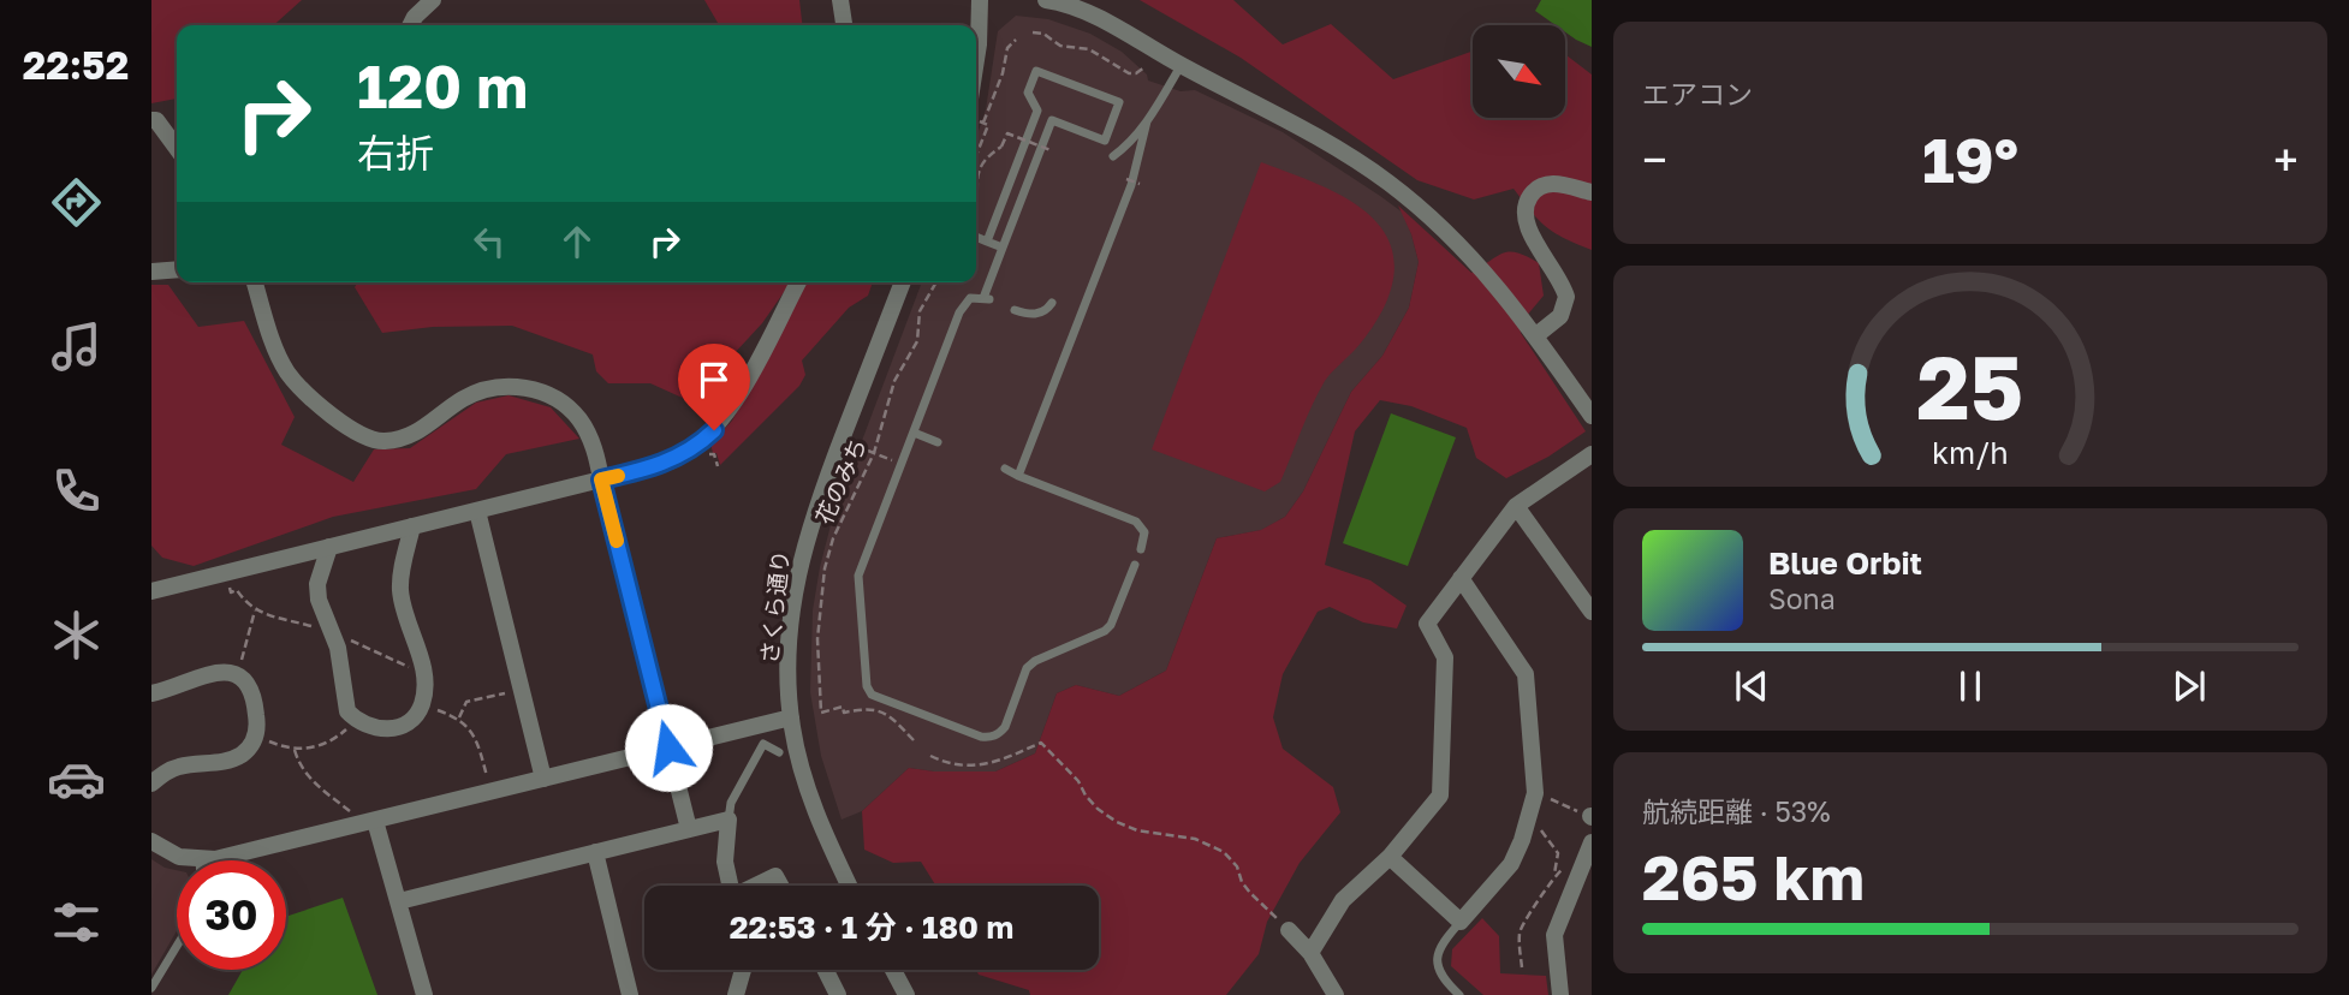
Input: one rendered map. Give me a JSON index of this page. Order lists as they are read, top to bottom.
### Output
{
  "streets": {
    "street": ["さくら通り"],
    "path": ["花のみち"]
  },
  "north": "bottom right",
  "page": {
    "tabs": "22:52",
    "tile": [
      "エアコン",
      ["航続距離 · 53%", "265 km"]
    ],
    "turn": ["120 m", "右折"],
    "heat": ["−", "19°", "+"],
    "song": ["Blue Orbit", "Sona"],
    "limit": "30",
    "trip": "22:53 · 1 分 · 180 m",
    "gauge": ["25", "km/h"]
  }
}
